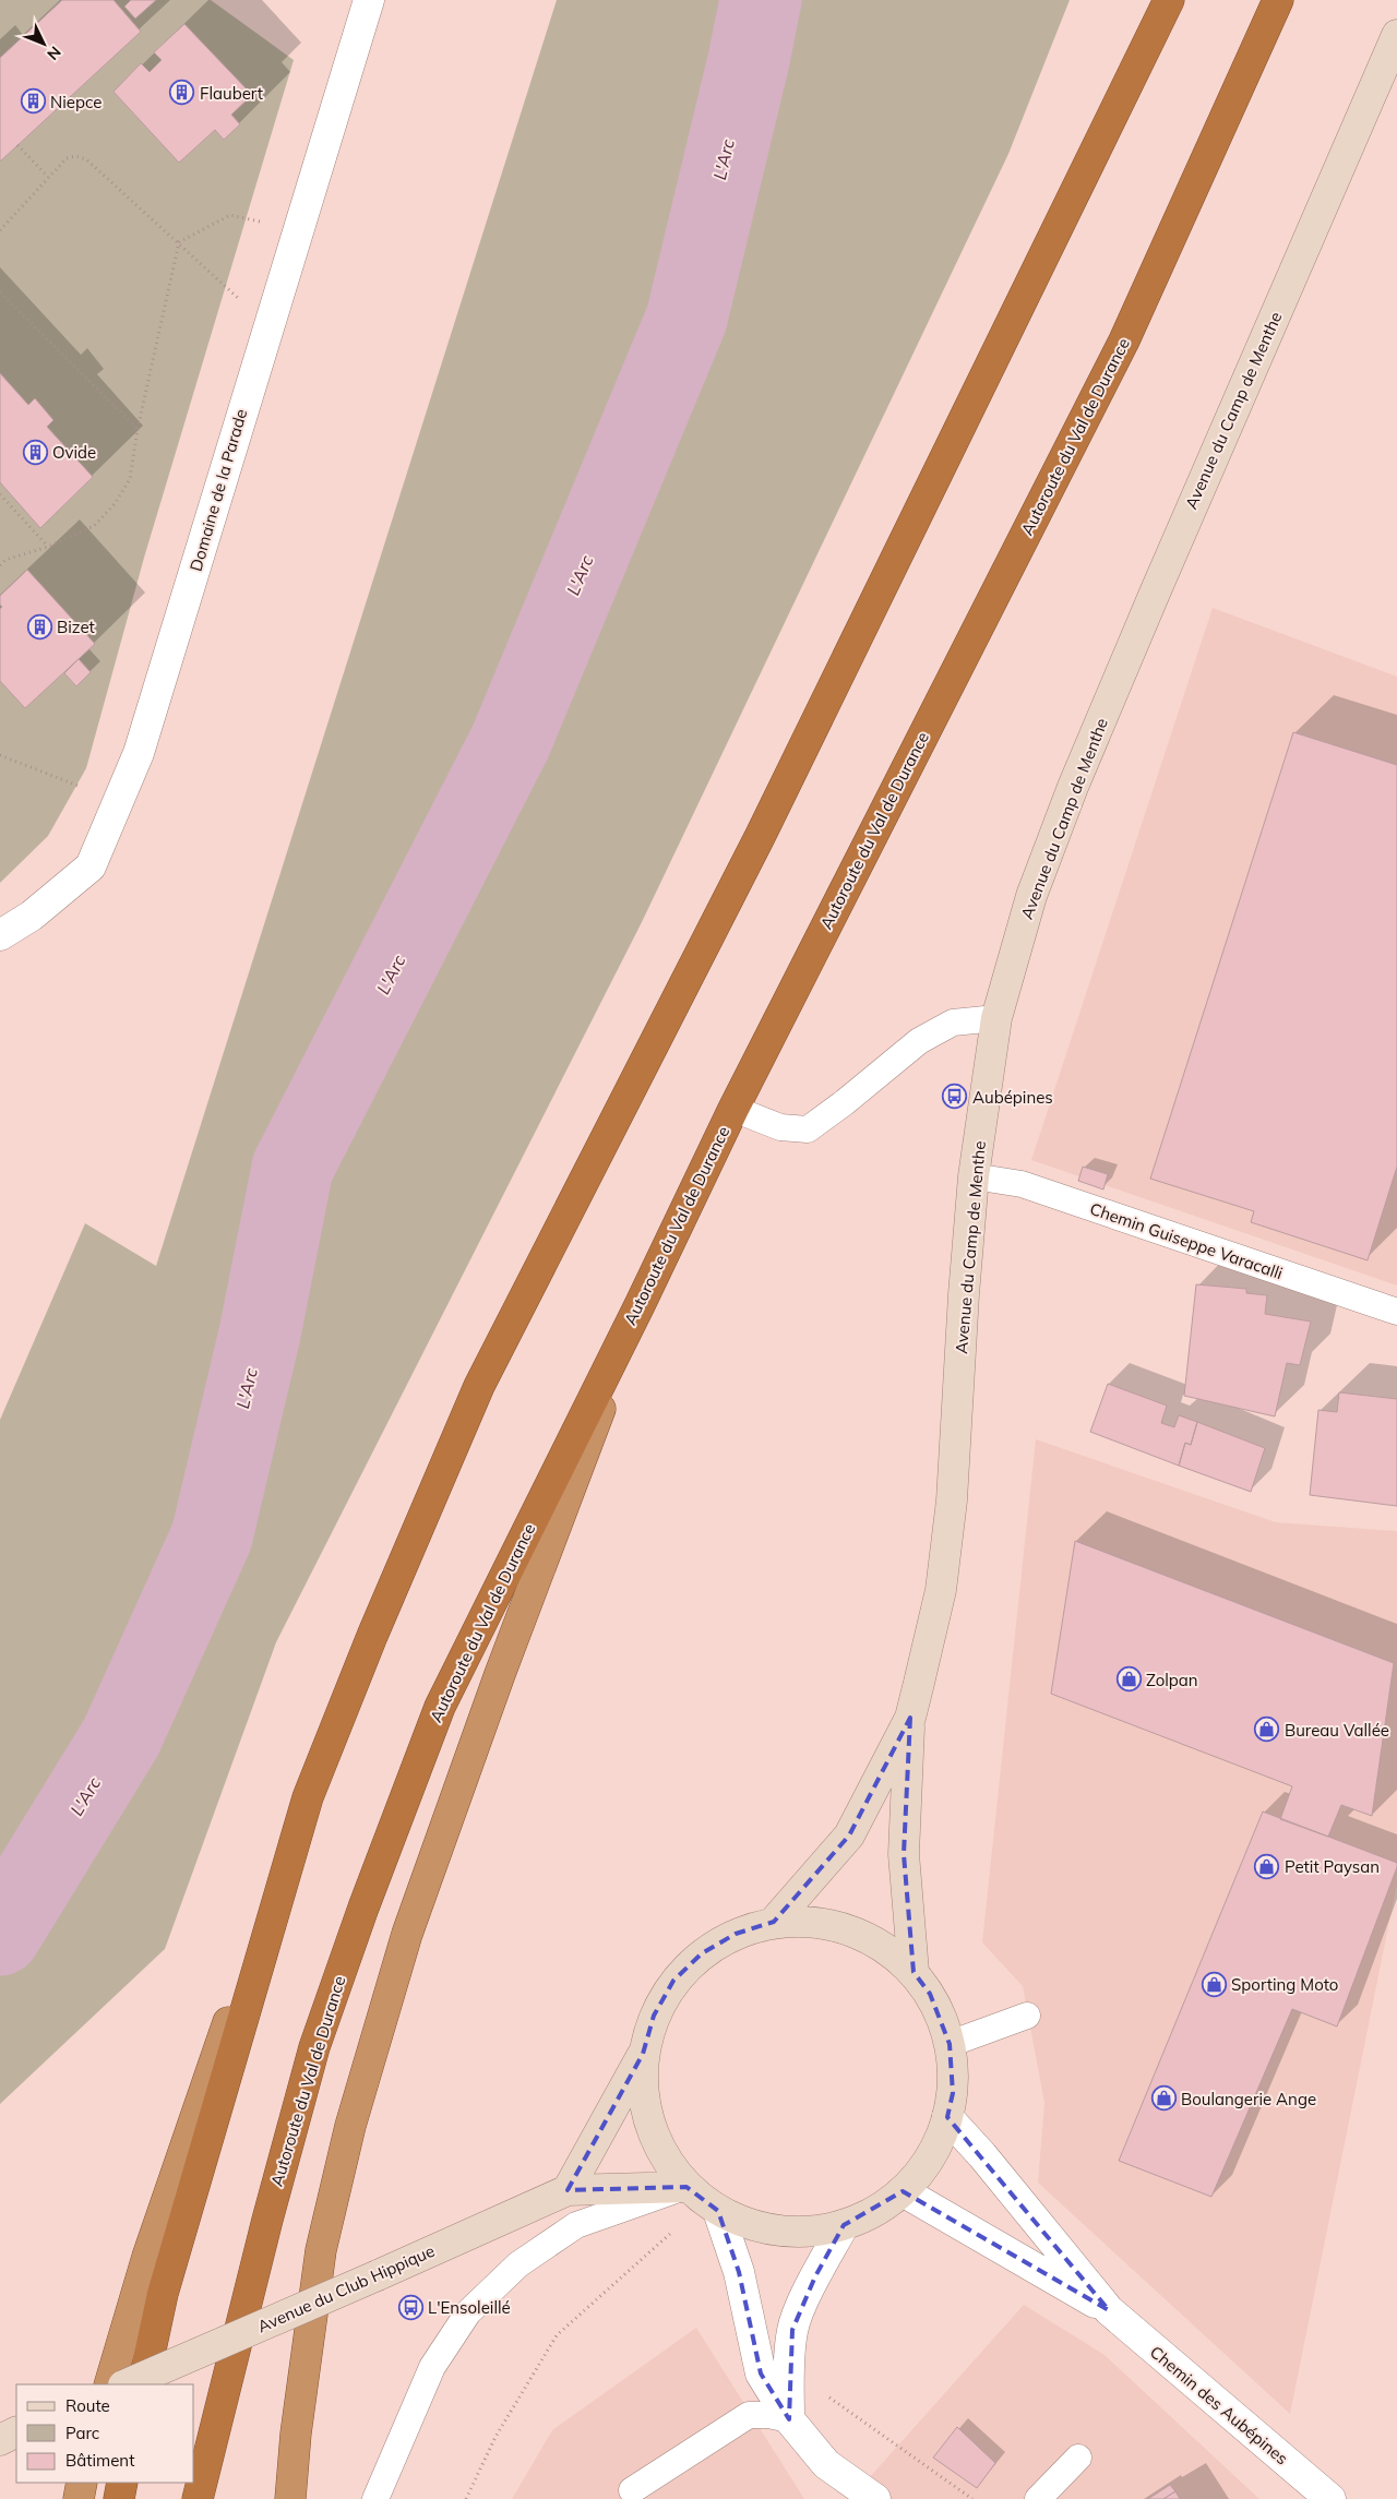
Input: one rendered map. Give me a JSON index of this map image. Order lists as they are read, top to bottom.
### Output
{
  "streets": {
    "highway": ["Autoroute du Val de Durance"],
    "main road": ["Avenue du Camp de Menthe", "Avenue du Club Hippique"],
    "street": ["Domaine de la Parade", "Chemin des Aubépines"],
    "lane": ["Chemin Guiseppe Varacalli"]
  },
  "crossings": [
    ["Avenue du Camp de Menthe", "Chemin Guiseppe Varacalli"]
  ],
  "water": ["L'Arc"],
  "places": {
    "building": [
      "Flaubert",
      "Niepce",
      "Ovide",
      "Bizet"
    ],
    "bus stop": ["Aubépines", "L'Ensoleillé"],
    "shop": [
      "Zolpan",
      "Bureau Vallée",
      "Petit Paysan",
      "Sporting Moto",
      "Boulangerie Ange"
    ]
  },
  "legend": ["Route", "Parc", "Bâtiment"],
  "north": "bottom right"
}
